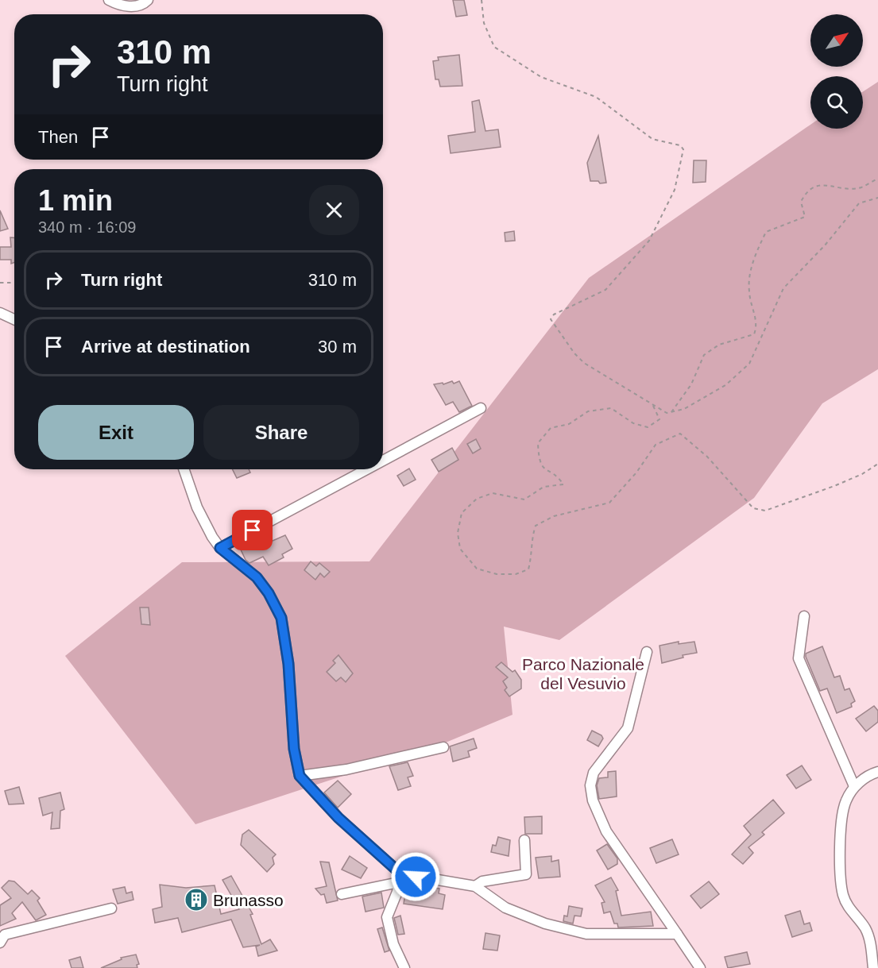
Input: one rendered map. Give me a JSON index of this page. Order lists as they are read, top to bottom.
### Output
{
  "parks": ["Parco Nazionale del Vesuvio"],
  "places": {
    "building": ["Brunasso"]
  },
  "north": "top right",
  "page": {
    "turn": ["310 m", "Turn right"],
    "then": "Then",
    "heading": ["1 min", "340 m · 16:09"],
    "list": [
      {
        "name": "Turn right",
        "value": "310 m"
      },
      {
        "name": "Arrive at destination",
        "value": "30 m"
      }
    ],
    "buttons": ["Exit", "Share"]
  }
}
